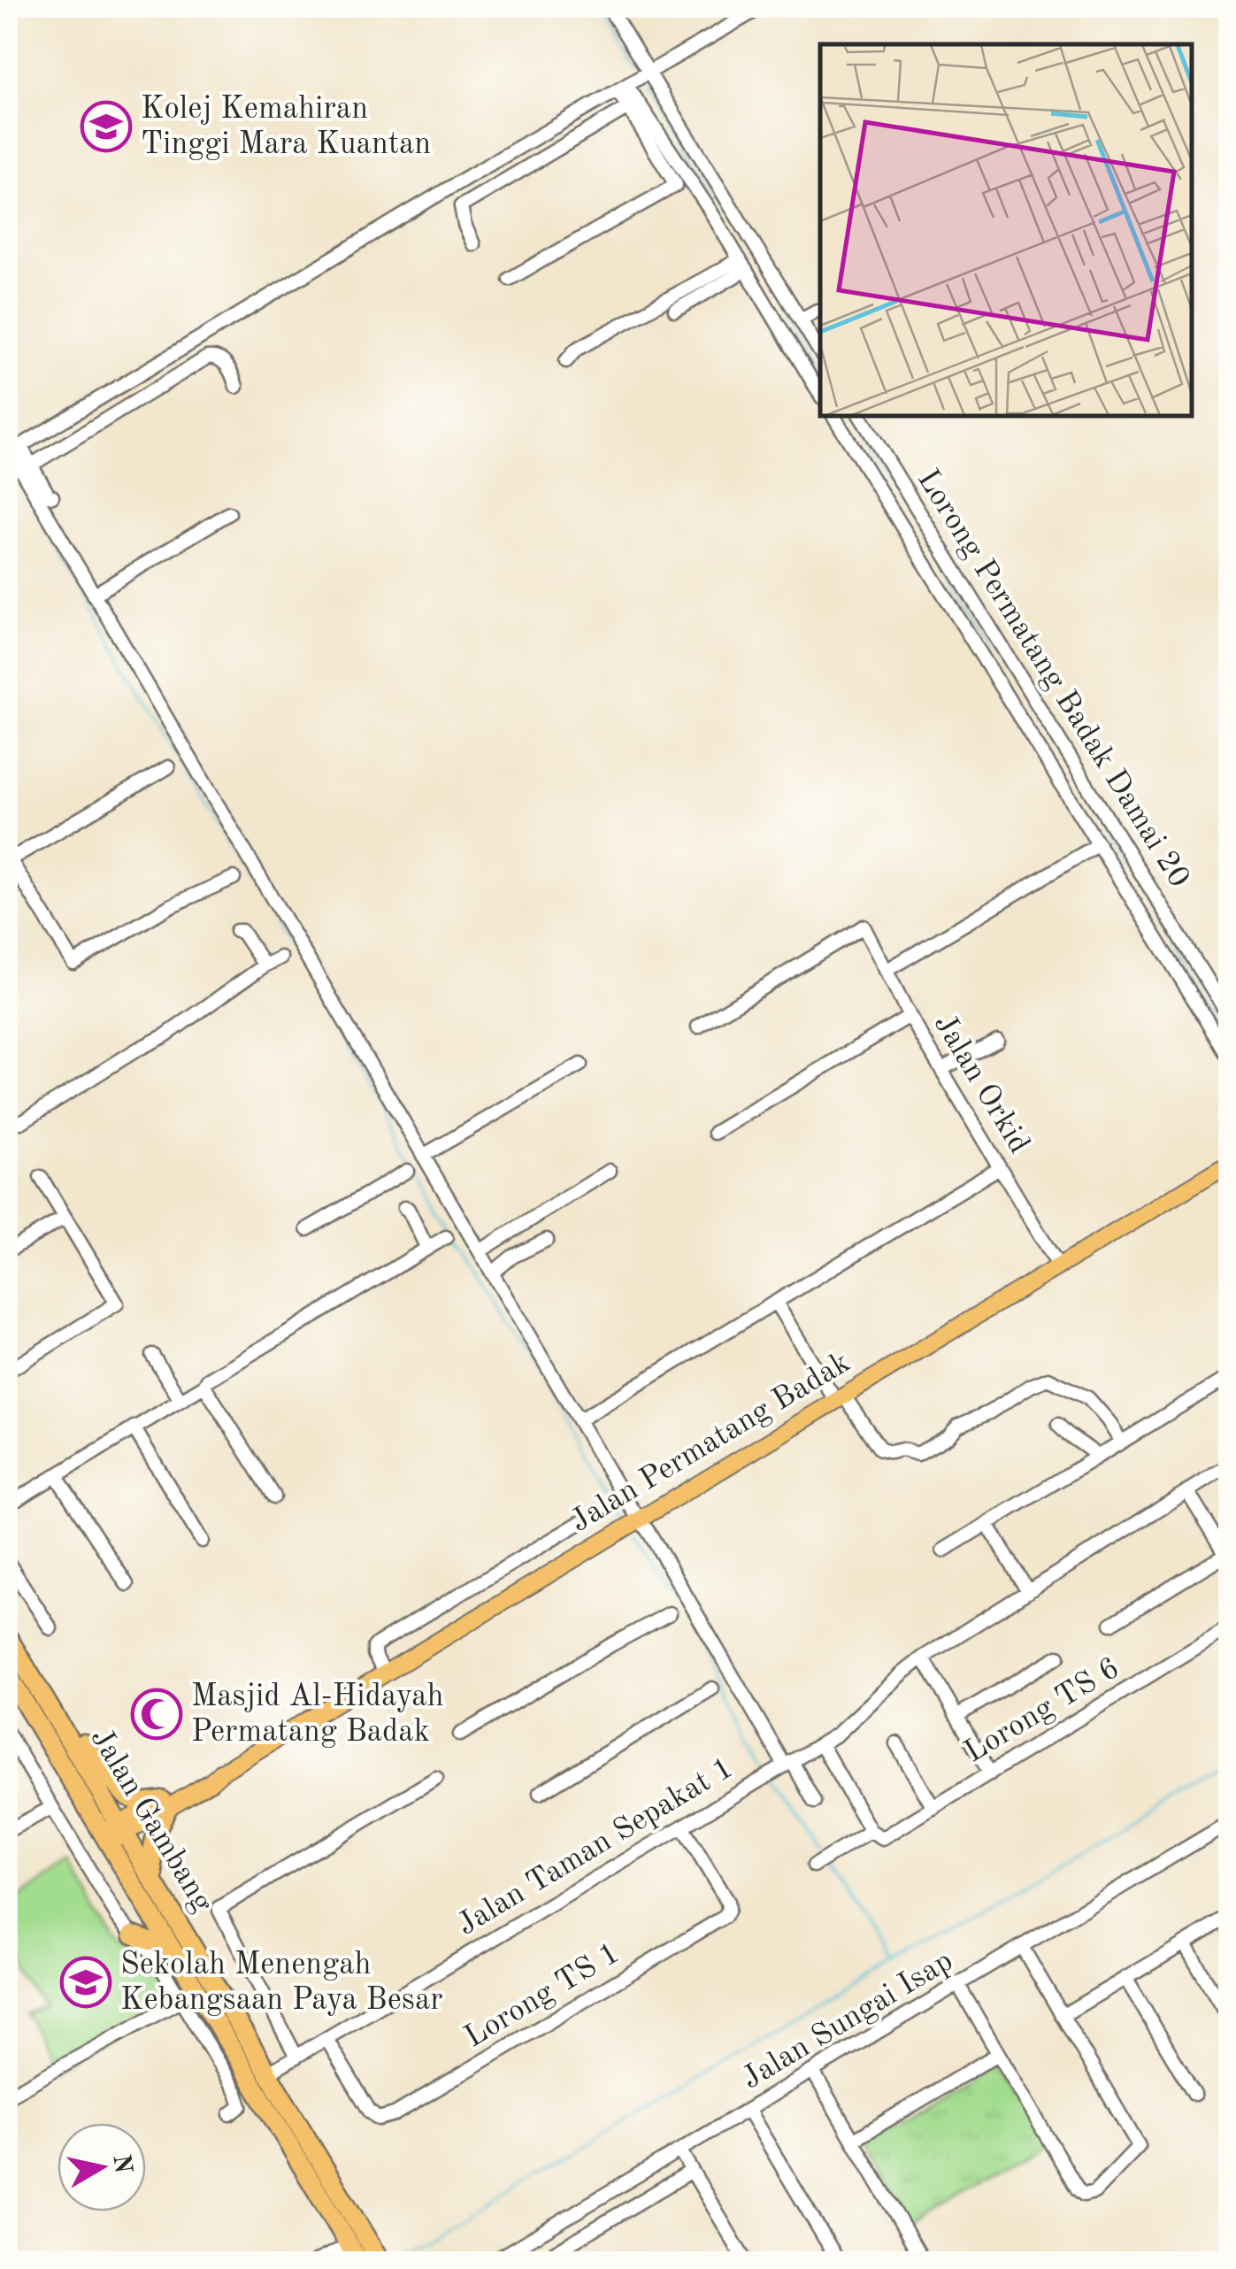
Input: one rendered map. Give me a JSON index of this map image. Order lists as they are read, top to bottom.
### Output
{
  "streets": {
    "highway": ["Jalan Gambang"],
    "main road": ["Jalan Permatang Badak"],
    "street": [
      "Lorong Permatang Badak Damai 20",
      "Jalan Orkid",
      "Lorong TS 6",
      "Jalan Taman Sepakat 1",
      "Lorong TS 1",
      "Jalan Sungai Isap"
    ]
  },
  "crossings": [
    ["Jalan Orkid", "Jalan Permatang Badak"],
    ["Jalan Permatang Badak", "Jalan Gambang"],
    ["Jalan Gambang", "Jalan Taman Sepakat 1"],
    ["Jalan Taman Sepakat 1", "Lorong TS 1"]
  ],
  "places": {
    "school or university": ["Kolej Kemahiran Tinggi Mara Kuantan", "Sekolah Menengah Kebangsaan Paya Besar"],
    "mosque": ["Masjid Al-Hidayah Permatang Badak"]
  },
  "north": "right"
}
